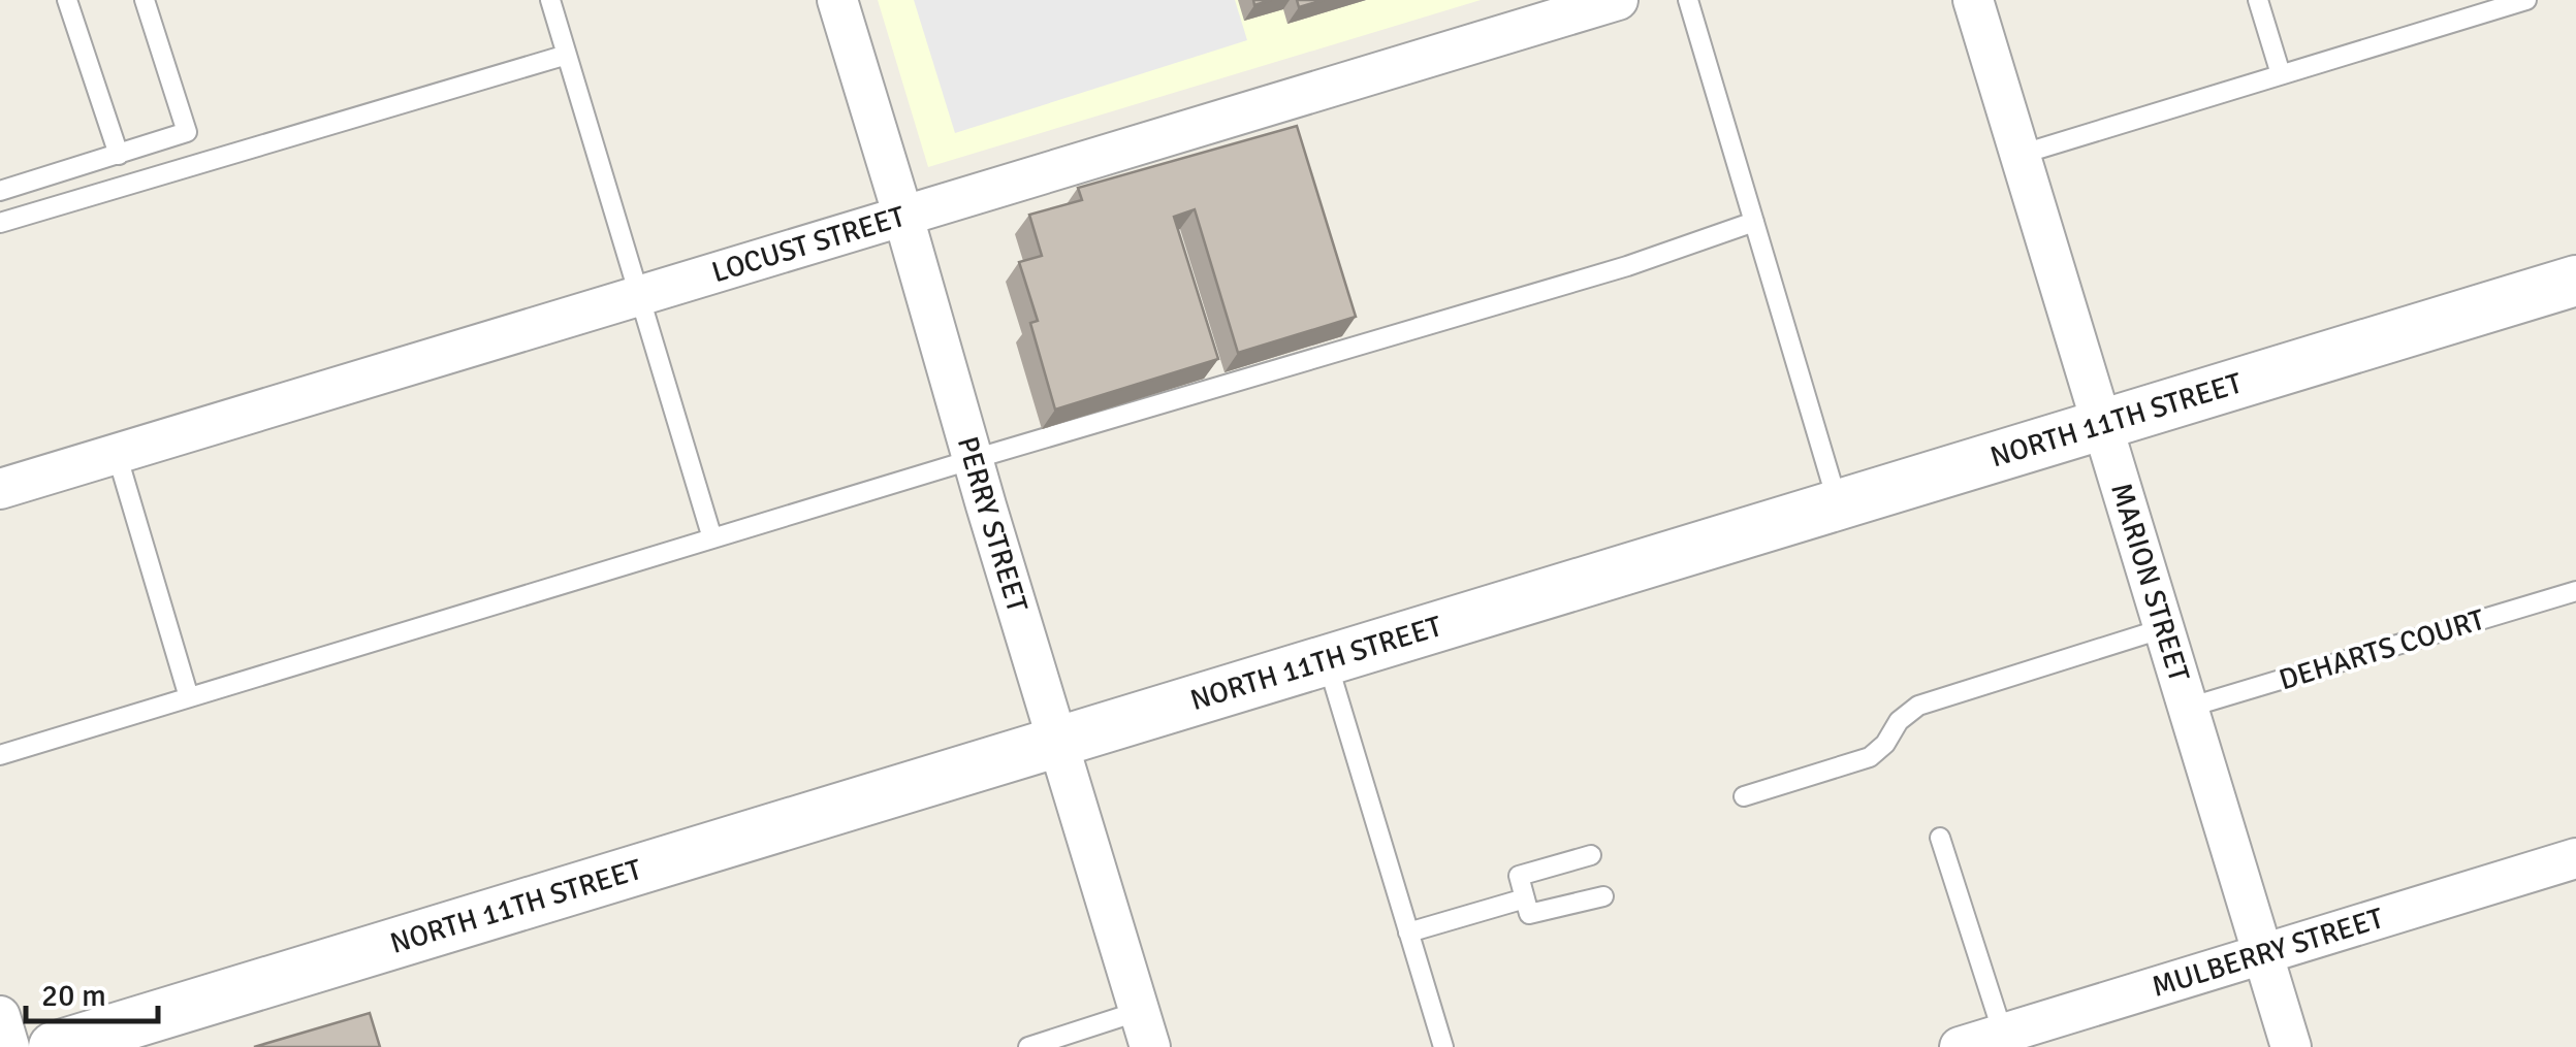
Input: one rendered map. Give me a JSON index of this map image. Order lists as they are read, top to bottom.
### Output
{
  "streets": {
    "street": [
      "LOCUST STREET",
      "NORTH 11TH STREET",
      "PERRY STREET",
      "MARION STREET",
      "MULBERRY STREET"
    ],
    "lane": ["DEHARTS COURT"]
  },
  "crossings": [
    ["LOCUST STREET", "PERRY STREET"],
    ["NORTH 11TH STREET", "PERRY STREET"],
    ["NORTH 11TH STREET", "MARION STREET"],
    ["MARION STREET", "DEHARTS COURT"],
    ["MARION STREET", "MULBERRY STREET"]
  ],
  "scale_bar": "20 m"
}
